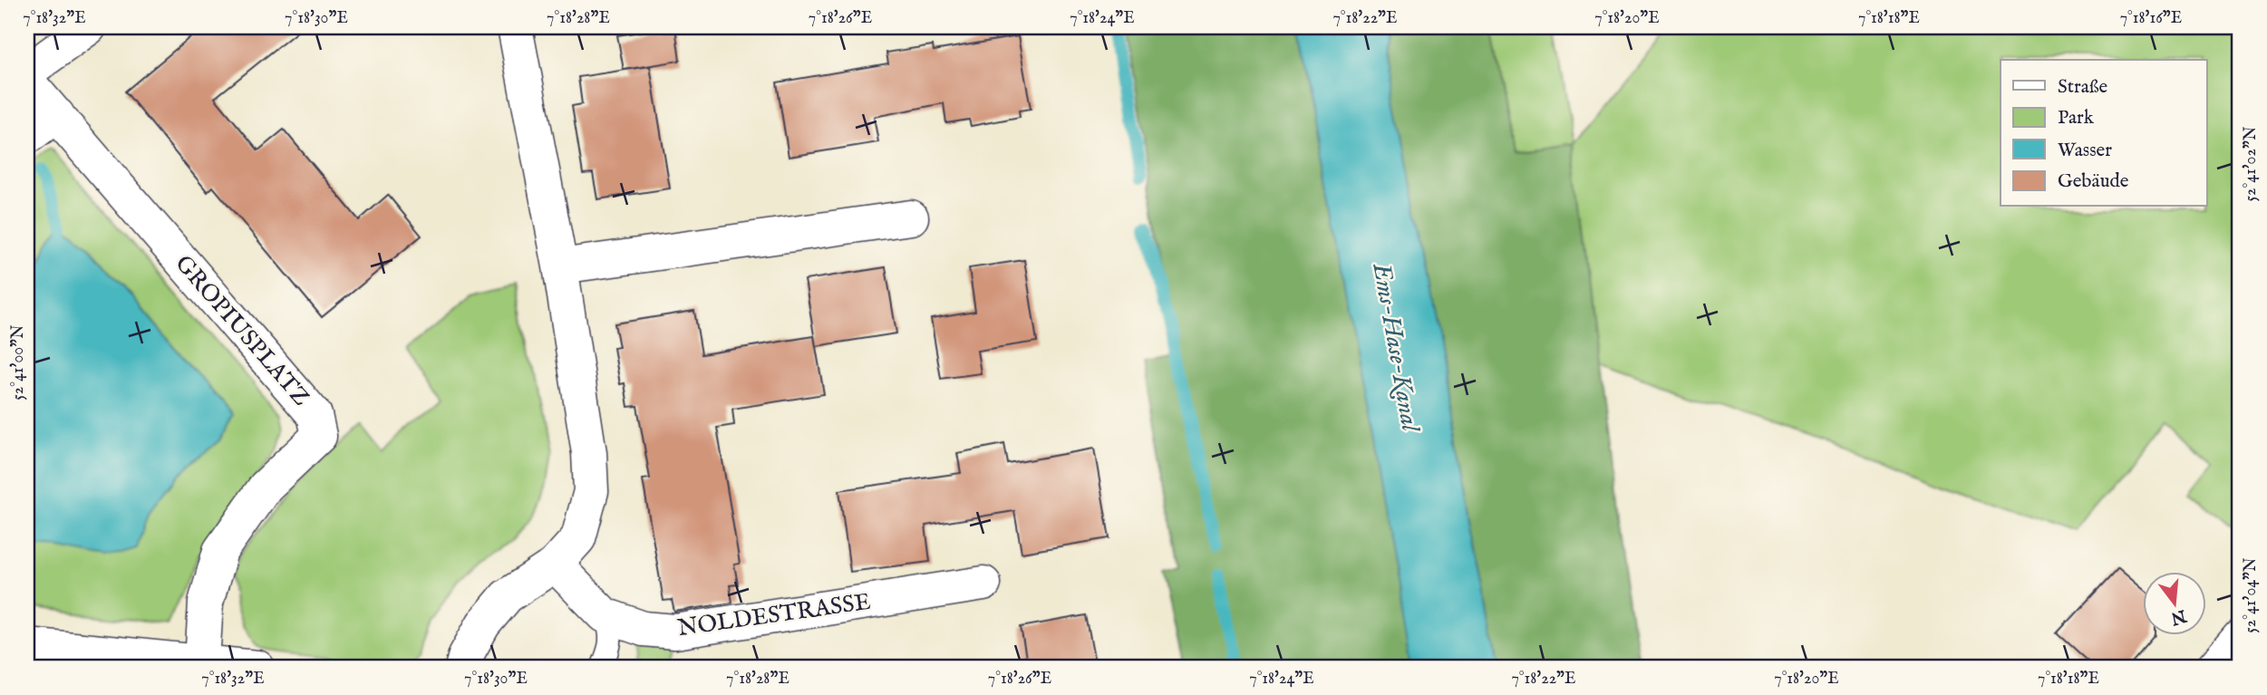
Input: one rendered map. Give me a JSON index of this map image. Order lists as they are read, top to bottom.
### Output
{
  "streets": {
    "street": ["GROPIUSPLATZ", "NOLDESTRASSE"]
  },
  "water": ["Ems-Hase-Kanal"],
  "legend": [
    "Straße",
    "Park",
    "Wasser",
    "Gebäude"
  ],
  "north": "bottom",
  "coordinates": [
    "7°18'32\"E",
    "7°18'30\"E",
    "7°18'28\"E",
    "7°18'26\"E",
    "7°18'24\"E",
    "7°18'22\"E",
    "7°18'20\"E",
    "7°18'18\"E",
    "7°18'16\"E",
    "52°41'02\"N",
    "52°41'00\"N",
    "52°41'04\"N"
  ]
}
